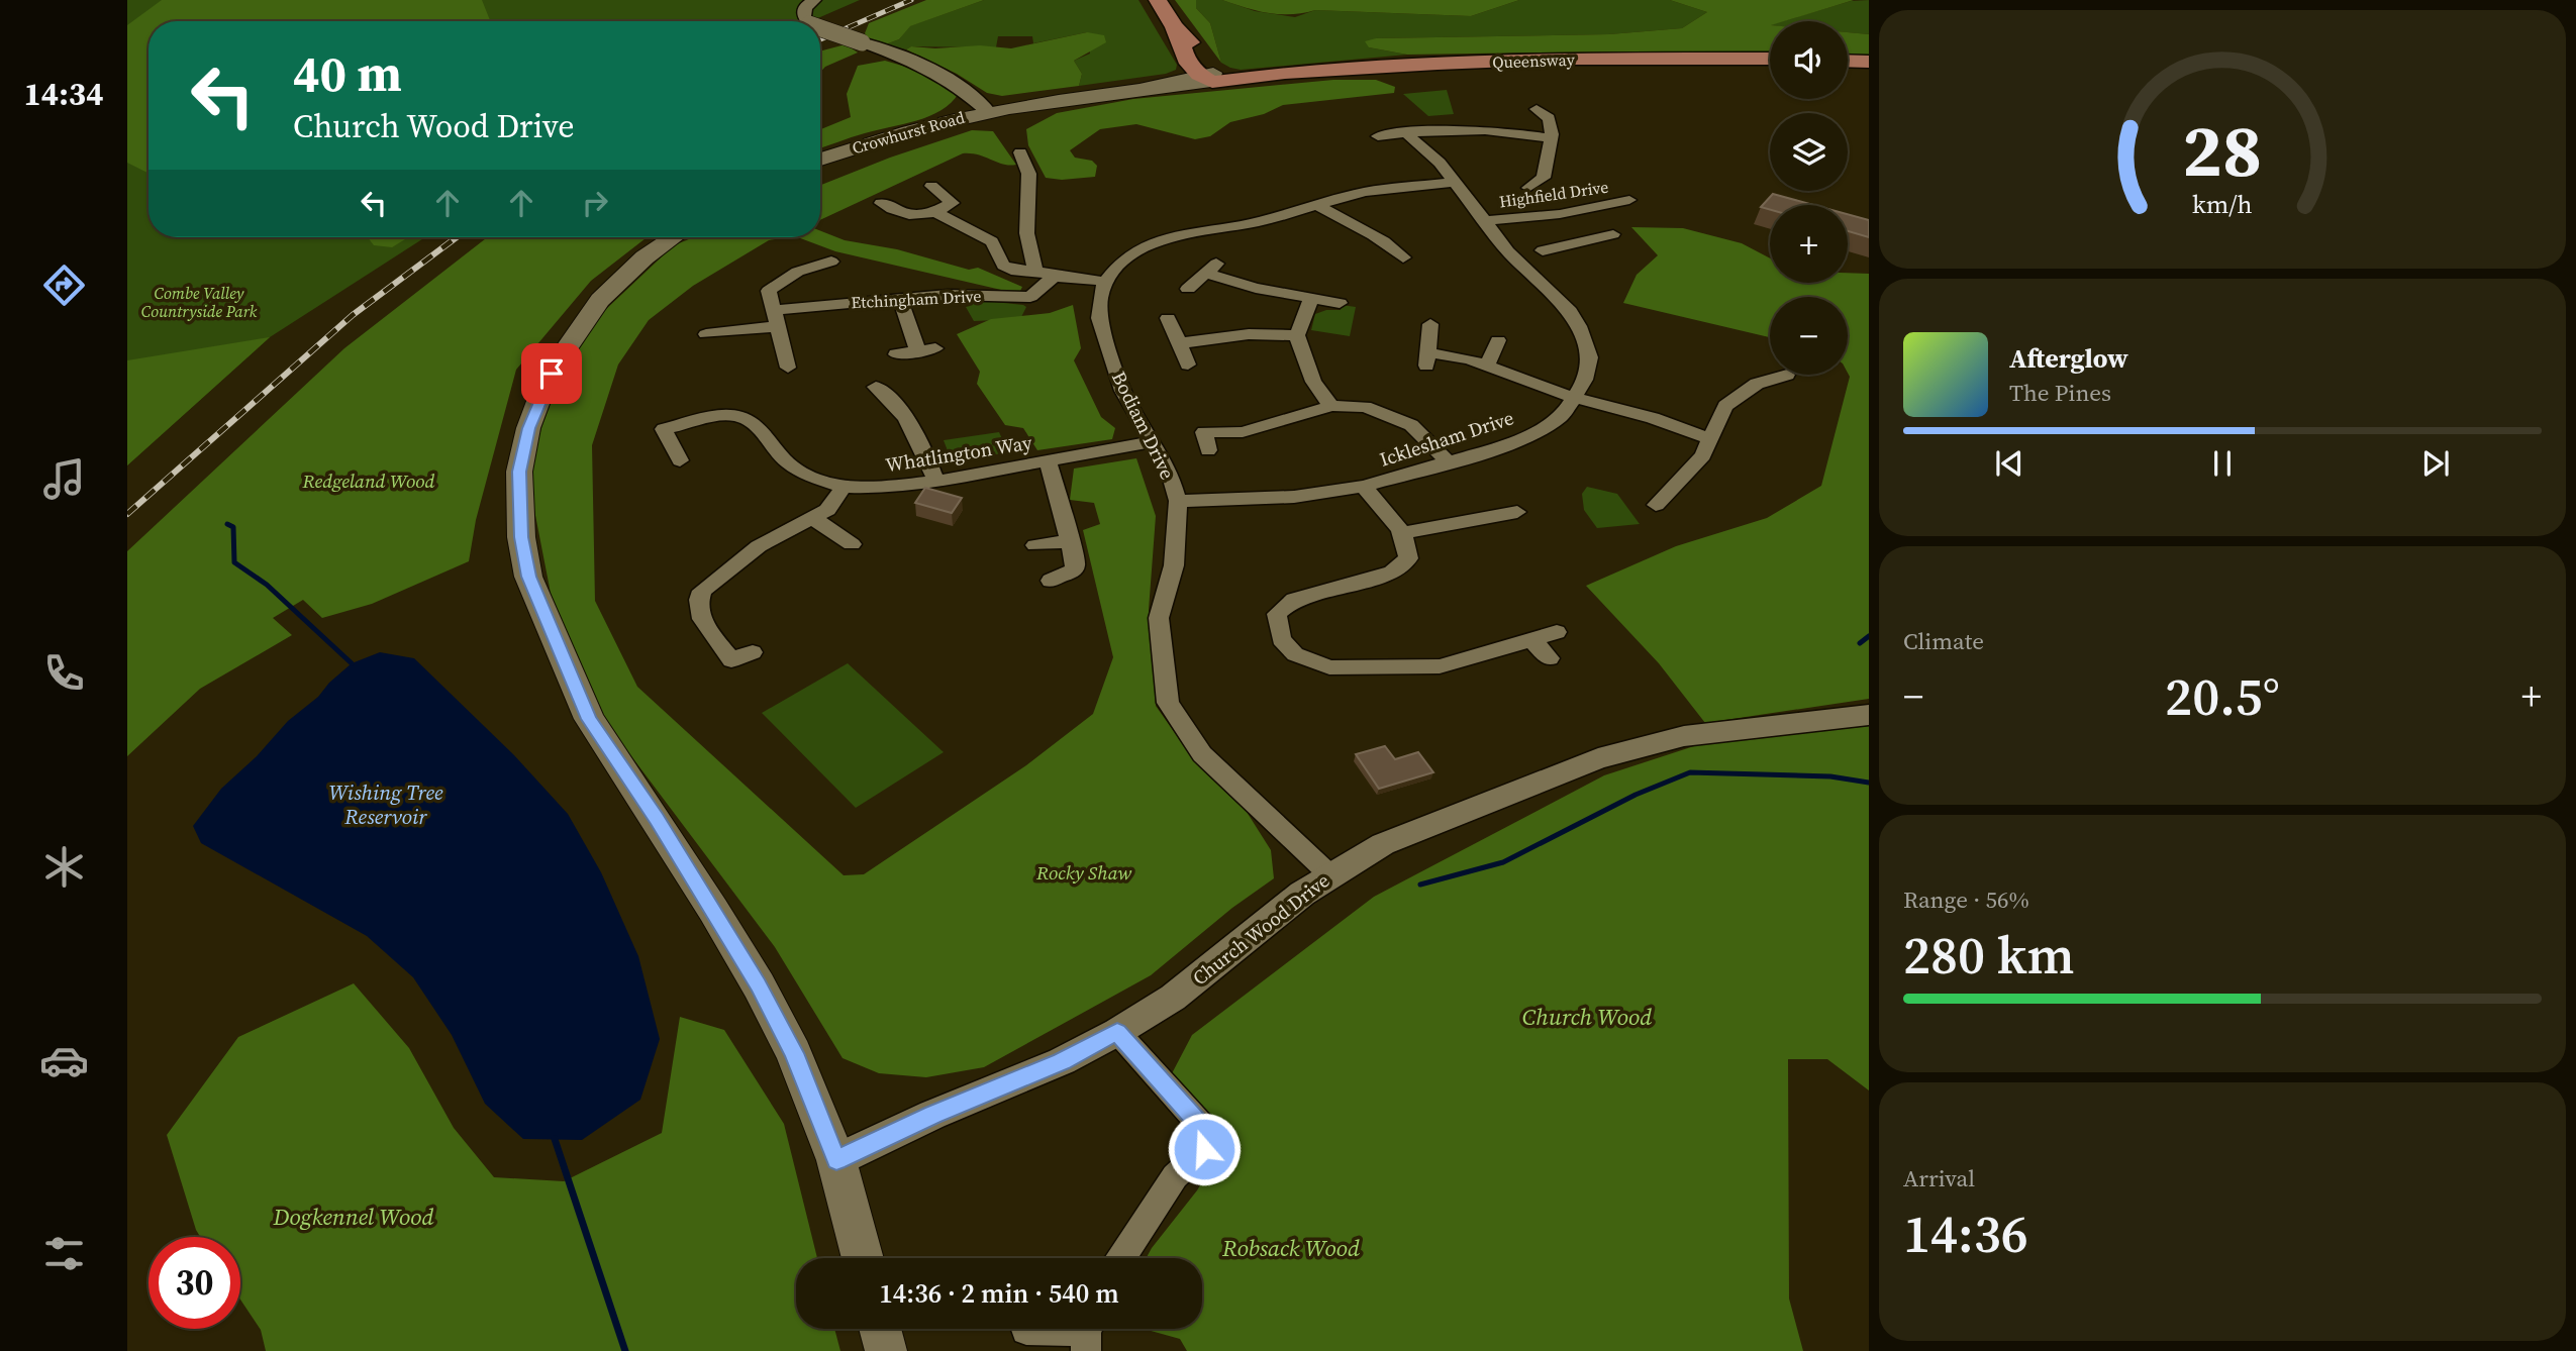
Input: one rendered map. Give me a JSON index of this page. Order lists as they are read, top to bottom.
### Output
{
  "streets": {
    "main road": ["Queensway", "Crowhurst Road"],
    "street": [
      "Highfield Drive",
      "Etchingham Drive",
      "Bodiam Drive",
      "Icklesham Drive",
      "Whatlington Way",
      "Church Wood Drive"
    ]
  },
  "crossings": [
    ["Queensway", "Crowhurst Road"],
    ["Highfield Drive", "Icklesham Drive"],
    ["Bodiam Drive", "Icklesham Drive"],
    ["Bodiam Drive", "Whatlington Way"],
    ["Bodiam Drive", "Church Wood Drive"]
  ],
  "water": ["Wishing Tree Reservoir"],
  "parks": [
    "Combe Valley Countryside Park",
    "Redgeland Wood",
    "Rocky Shaw",
    "Church Wood",
    "Dogkennel Wood",
    "Robsack Wood"
  ],
  "page": {
    "tabs": "14:34",
    "map_buttons": ["+", "−"],
    "turn": ["40 m", "Church Wood Drive"],
    "song": ["Afterglow", "The Pines"],
    "tile": [
      "Climate",
      ["Range · 56%", "280 km"],
      ["Arrival", "14:36"]
    ],
    "heat": ["−", "20.5°", "+"],
    "limit": "30",
    "trip": "14:36 · 2 min · 540 m",
    "gauge": ["28", "km/h"]
  }
}
